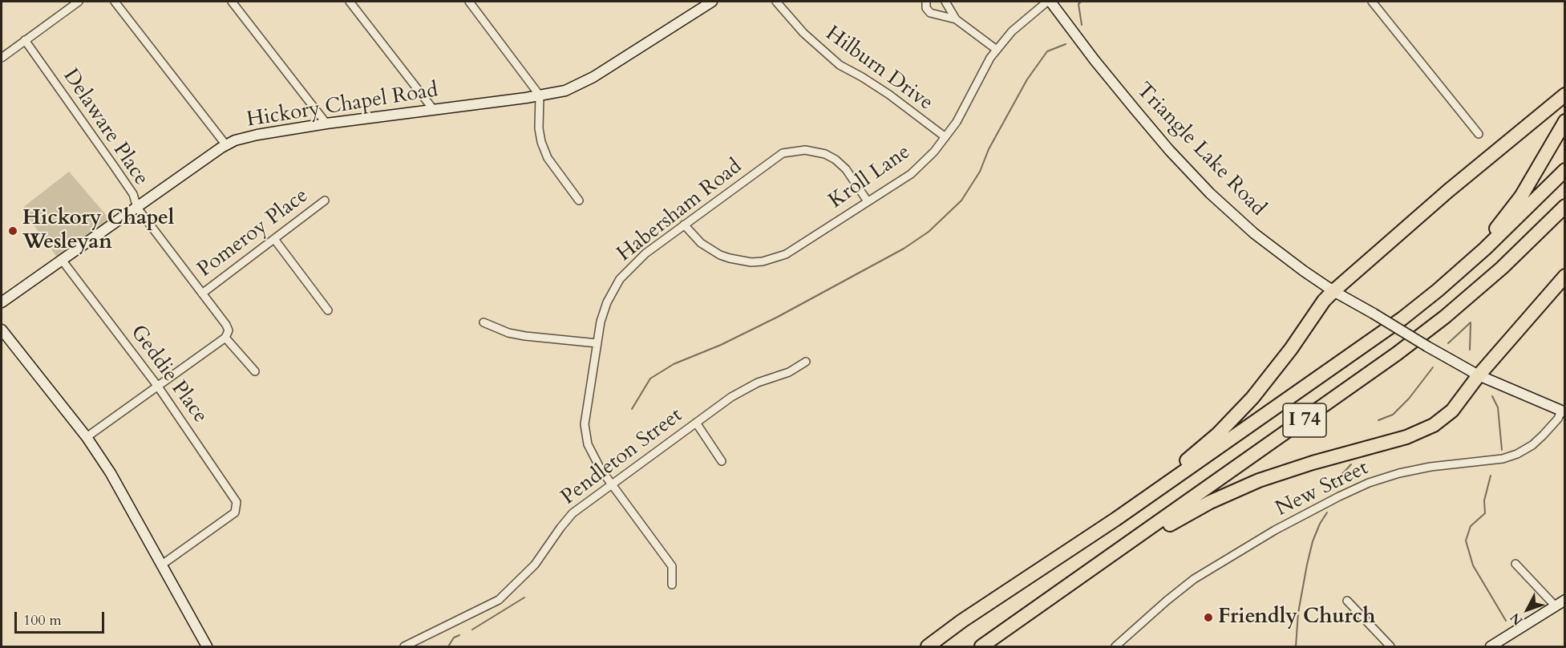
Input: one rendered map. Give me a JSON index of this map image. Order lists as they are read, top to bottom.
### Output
{
  "streets": {
    "highway": ["I 74"],
    "street": [
      "Hilburn Drive",
      "Hickory Chapel Road",
      "Delaware Place",
      "Triangle Lake Road",
      "Kroll Lane",
      "Habersham Road",
      "Pomeroy Place",
      "Geddie Place",
      "Pendleton Street",
      "New Street"
    ]
  },
  "crossings": [
    ["Hilburn Drive", "Kroll Lane"],
    ["Hickory Chapel Road", "Delaware Place"],
    ["Hickory Chapel Road", "Geddie Place"],
    ["Delaware Place", "Pomeroy Place"],
    ["Triangle Lake Road", "Kroll Lane"],
    ["Triangle Lake Road", "New Street"],
    ["Kroll Lane", "Habersham Road"],
    ["Habersham Road", "Pendleton Street"]
  ],
  "places": ["Hickory Chapel Wesleyan", "Friendly Church"],
  "scale_bar": "100 m",
  "north": "bottom left"
}
